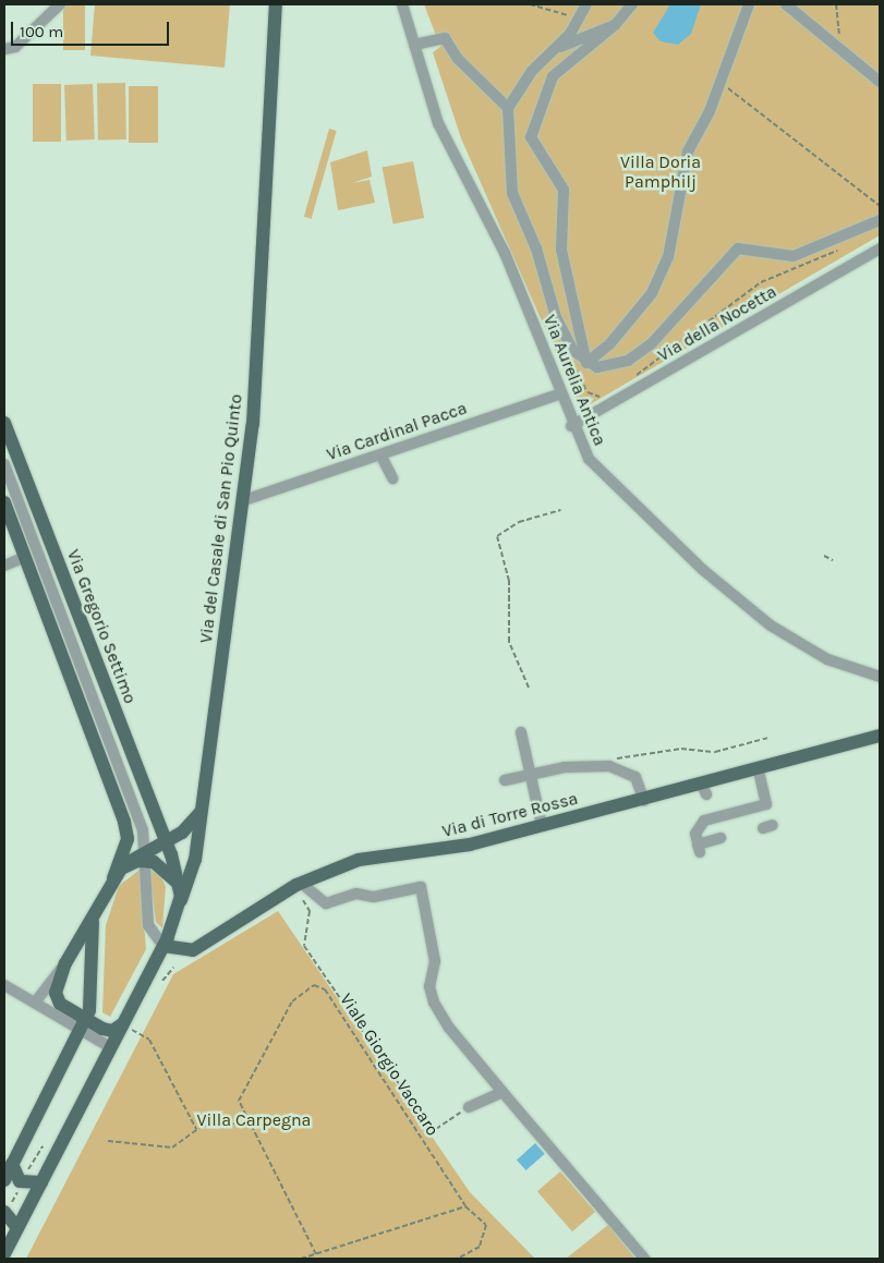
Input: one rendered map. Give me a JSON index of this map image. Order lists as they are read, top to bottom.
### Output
{
  "streets": {
    "main road": ["Via del Casale di San Pio Quinto", "Via Gregorio Settimo", "Via di Torre Rossa"],
    "street": ["Via della Nocetta", "Via Aurelia Antica", "Via Cardinal Pacca"],
    "path": ["Viale Giorgio Vaccaro"]
  },
  "crossings": [
    ["Via della Nocetta", "Via Aurelia Antica"],
    ["Via Aurelia Antica", "Via Cardinal Pacca"],
    ["Via Cardinal Pacca", "Via del Casale di San Pio Quinto"],
    ["Via del Casale di San Pio Quinto", "Via Gregorio Settimo"],
    ["Via del Casale di San Pio Quinto", "Via di Torre Rossa"],
    ["Via Gregorio Settimo", "Via di Torre Rossa"]
  ],
  "parks": ["Villa Doria Pamphilj", "Villa Carpegna"],
  "scale_bar": "100 m"
}
